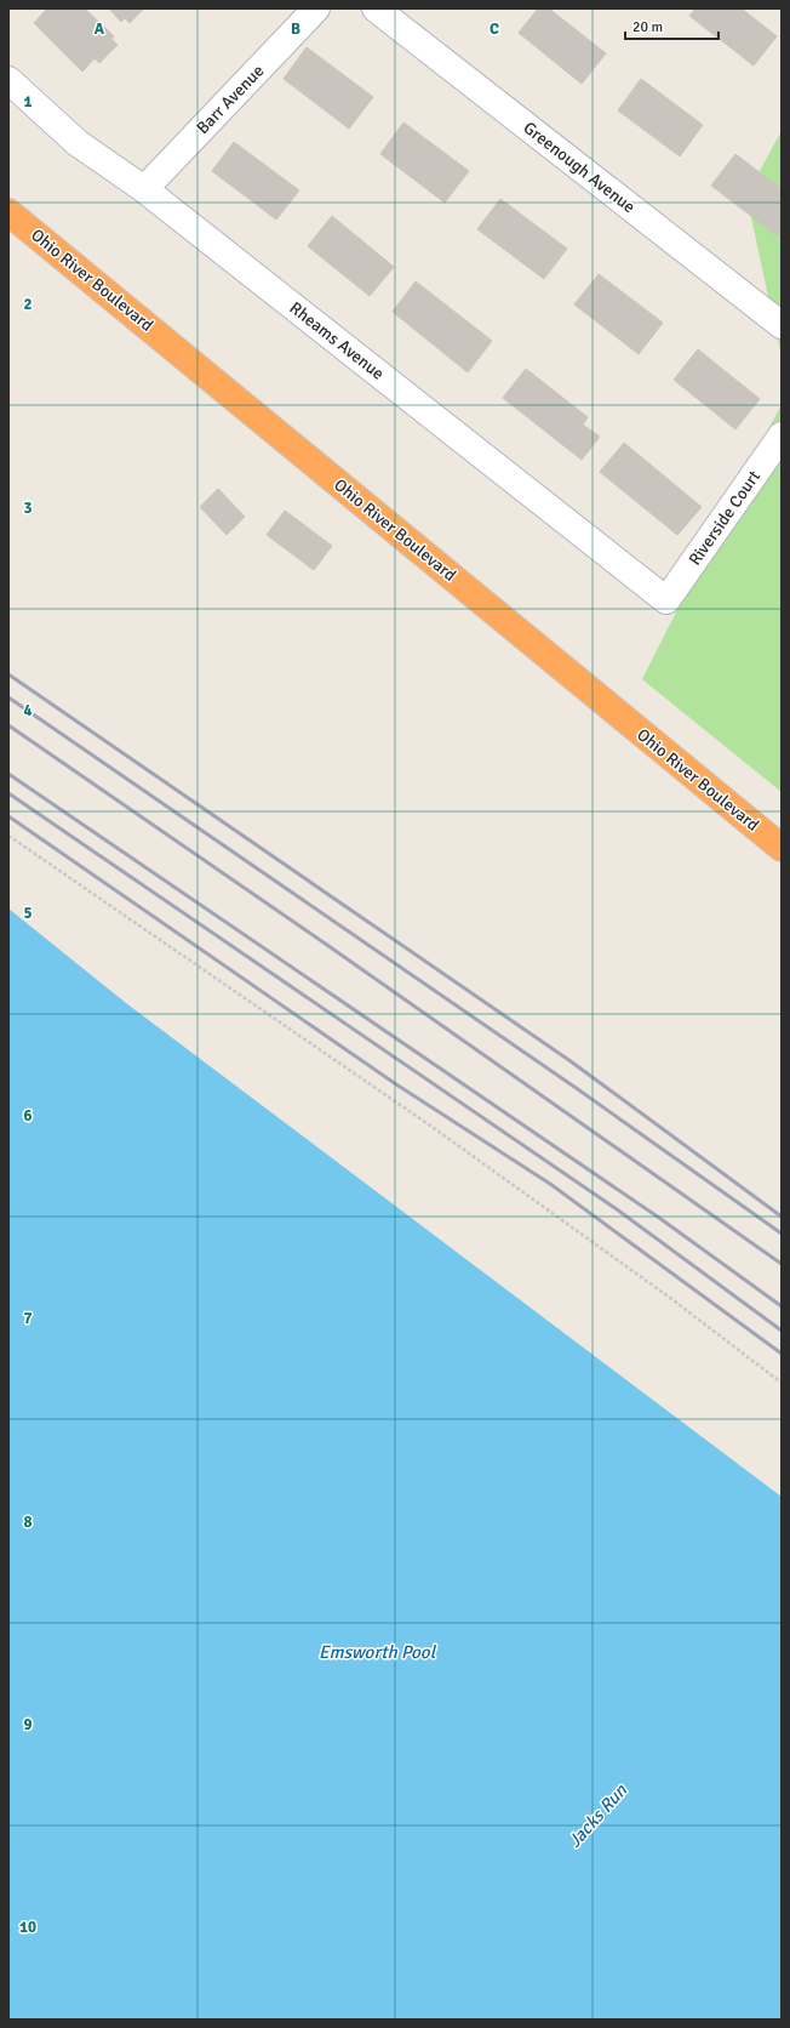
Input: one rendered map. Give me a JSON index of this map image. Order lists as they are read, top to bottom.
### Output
{
  "streets": {
    "highway": ["Ohio River Boulevard"],
    "street": [
      "Barr Avenue",
      "Greenough Avenue",
      "Rheams Avenue",
      "Riverside Court"
    ]
  },
  "crossings": [
    ["Barr Avenue", "Rheams Avenue"],
    ["Rheams Avenue", "Riverside Court"]
  ],
  "water": ["Emsworth Pool", "Jacks Run"],
  "scale_bar": "20 m",
  "grid": {
    "columns": ["A", "B", "C"],
    "rows": [
      "1",
      "2",
      "3",
      "4",
      "5",
      "6",
      "7",
      "8",
      "9",
      "10"
    ]
  }
}
